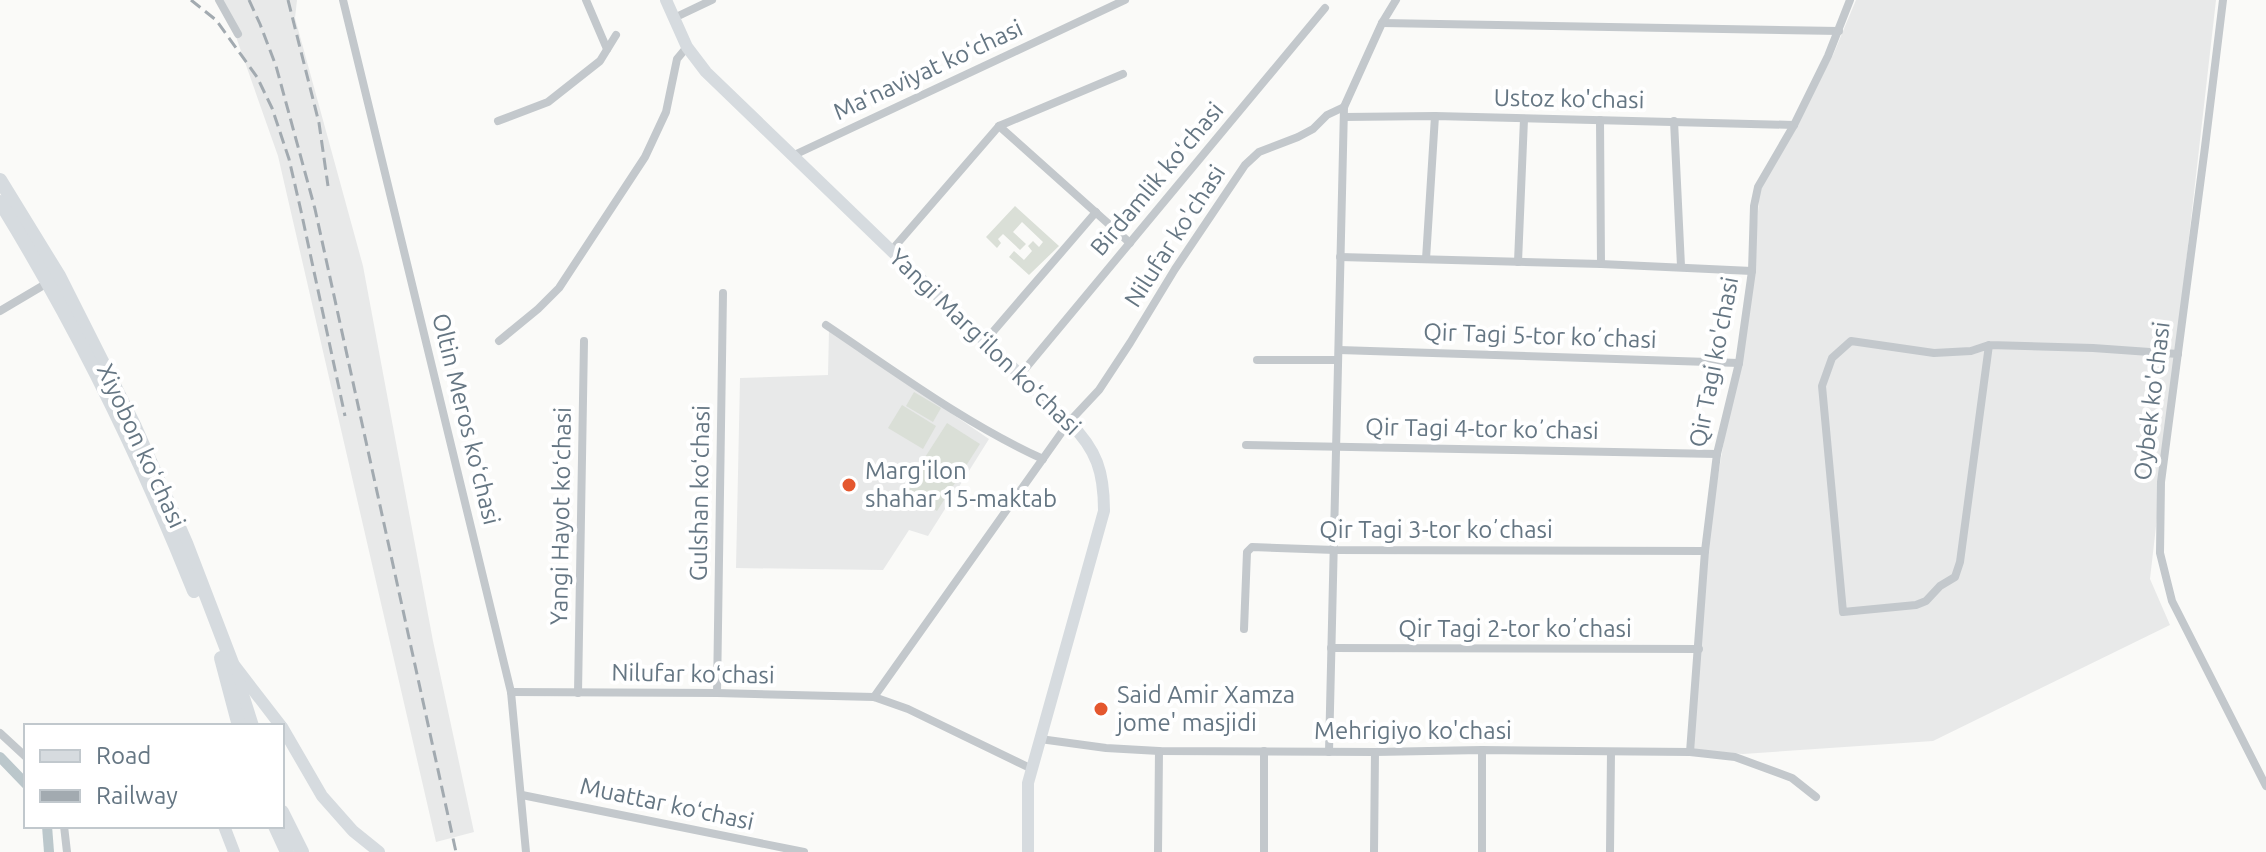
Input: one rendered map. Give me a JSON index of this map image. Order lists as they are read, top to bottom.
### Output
{
  "streets": {
    "main road": ["Yangi Margʻilon koʻchasi", "Xiyobon koʻchasi"],
    "street": [
      "Maʻnaviyat koʻchasi",
      "Ustoz ko'chasi",
      "Birdamlik koʻchasi",
      "Nilufar ko'chasi",
      "Qir Tagi 5-tor koʼchasi",
      "Qir Tagi ko'chasi",
      "Oybek ko'chasi",
      "Oltin Meros koʻchasi",
      "Qir Tagi 4-tor koʼchasi",
      "Gulshan koʻchasi",
      "Yangi Hayot koʻchasi",
      "Qir Tagi 3-tor koʼchasi",
      "Qir Tagi 2-tor koʼchasi",
      "Nilufar koʻchasi",
      "Mehrigiyo ko'chasi",
      "Muattar koʻchasi"
    ]
  },
  "crossings": [
    ["Maʻnaviyat koʻchasi", "Yangi Margʻilon koʻchasi"],
    ["Ustoz ko'chasi", "Nilufar ko'chasi"],
    ["Ustoz ko'chasi", "Qir Tagi ko'chasi"],
    ["Birdamlik koʻchasi", "Yangi Margʻilon koʻchasi"],
    ["Nilufar ko'chasi", "Yangi Margʻilon koʻchasi"],
    ["Qir Tagi 5-tor koʼchasi", "Qir Tagi ko'chasi"],
    ["Yangi Margʻilon koʻchasi", "Nilufar koʻchasi"],
    ["Yangi Margʻilon koʻchasi", "Mehrigiyo ko'chasi"],
    ["Qir Tagi ko'chasi", "Qir Tagi 4-tor koʼchasi"],
    ["Qir Tagi ko'chasi", "Qir Tagi 3-tor koʼchasi"],
    ["Qir Tagi ko'chasi", "Qir Tagi 2-tor koʼchasi"],
    ["Qir Tagi ko'chasi", "Mehrigiyo ko'chasi"],
    ["Oltin Meros koʻchasi", "Nilufar koʻchasi"],
    ["Oltin Meros koʻchasi", "Muattar koʻchasi"],
    ["Gulshan koʻchasi", "Nilufar koʻchasi"],
    ["Yangi Hayot koʻchasi", "Nilufar koʻchasi"]
  ],
  "places": ["Marg'ilon shahar 15-maktab", "Said Amir Xamza jome' masjidi"],
  "legend": ["Road", "Railway"]
}
